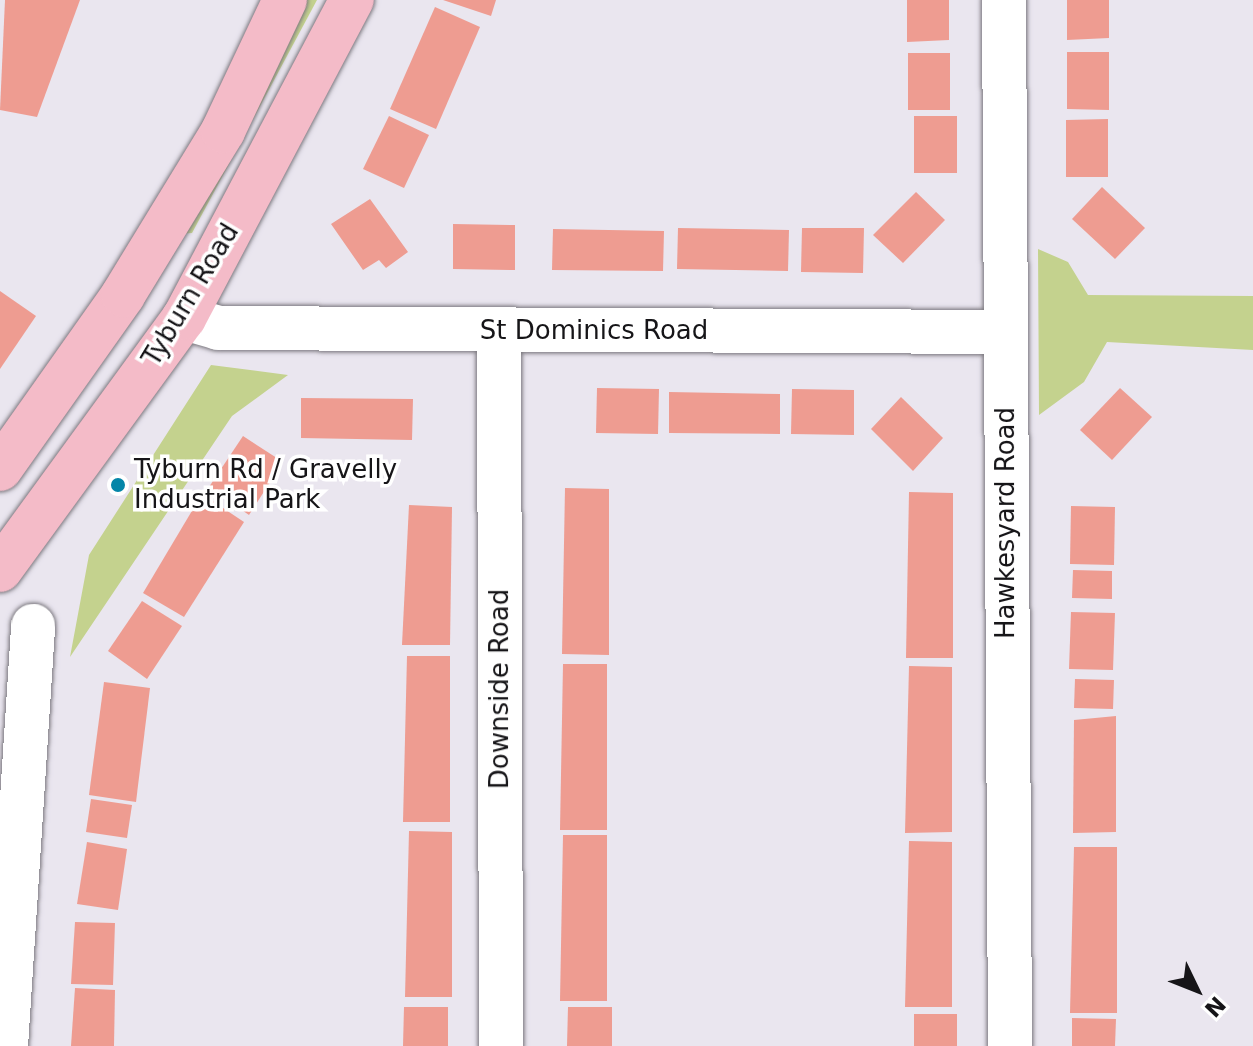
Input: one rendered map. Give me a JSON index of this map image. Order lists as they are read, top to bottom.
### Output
{
  "streets": {
    "highway": ["Tyburn Road"],
    "street": ["St Dominics Road", "Hawkesyard Road", "Downside Road"]
  },
  "crossings": [
    ["Tyburn Road", "St Dominics Road"],
    ["St Dominics Road", "Hawkesyard Road"],
    ["St Dominics Road", "Downside Road"]
  ],
  "places": ["Tyburn Rd / Gravelly Industrial Park"],
  "north": "bottom right"
}
